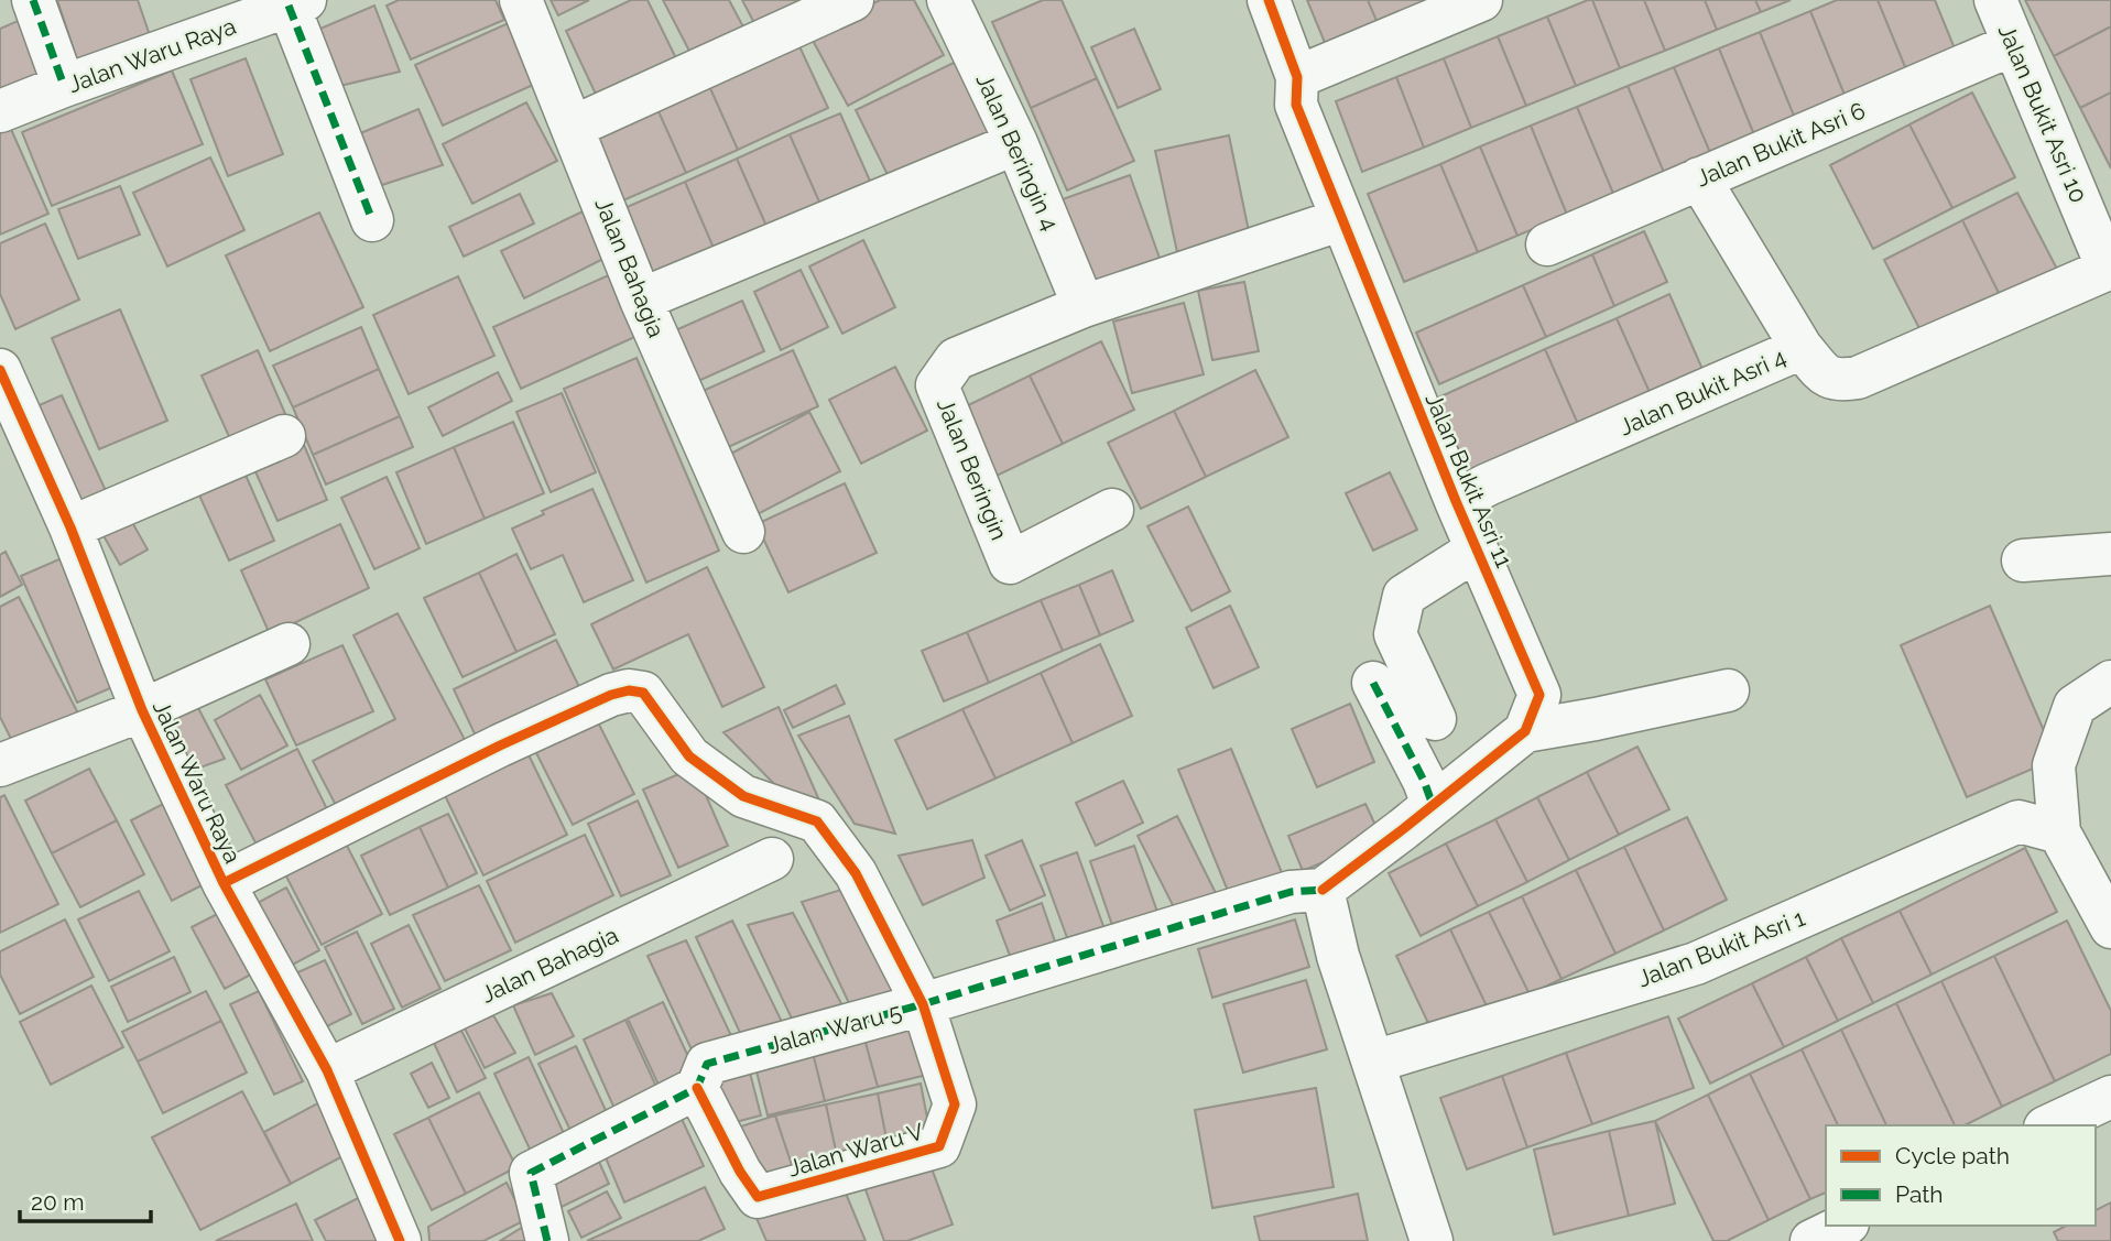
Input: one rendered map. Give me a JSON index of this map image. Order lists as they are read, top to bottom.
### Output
{
  "streets": {
    "street": [
      "Jalan Waru Raya",
      "Jalan Bukit Asri 10",
      "Jalan Bukit Asri 6",
      "Jalan Beringin 4",
      "Jalan Bahagia",
      "Jalan Bukit Asri 4",
      "Jalan Beringin",
      "Jalan Bukit Asri 11",
      "Jalan Bukit Asri 1",
      "Jalan Waru 5",
      "Jalan Waru V"
    ]
  },
  "crossings": [
    ["Jalan Waru Raya", "Jalan Bahagia"],
    ["Jalan Bukit Asri 10", "Jalan Bukit Asri 6"],
    ["Jalan Bukit Asri 10", "Jalan Bukit Asri 4"],
    ["Jalan Beringin 4", "Jalan Beringin"],
    ["Jalan Bukit Asri 4", "Jalan Bukit Asri 11"],
    ["Jalan Bukit Asri 11", "Jalan Waru 5"],
    ["Jalan Waru 5", "Jalan Waru V"]
  ],
  "legend": ["Cycle path", "Path"],
  "scale_bar": "20 m"
}
